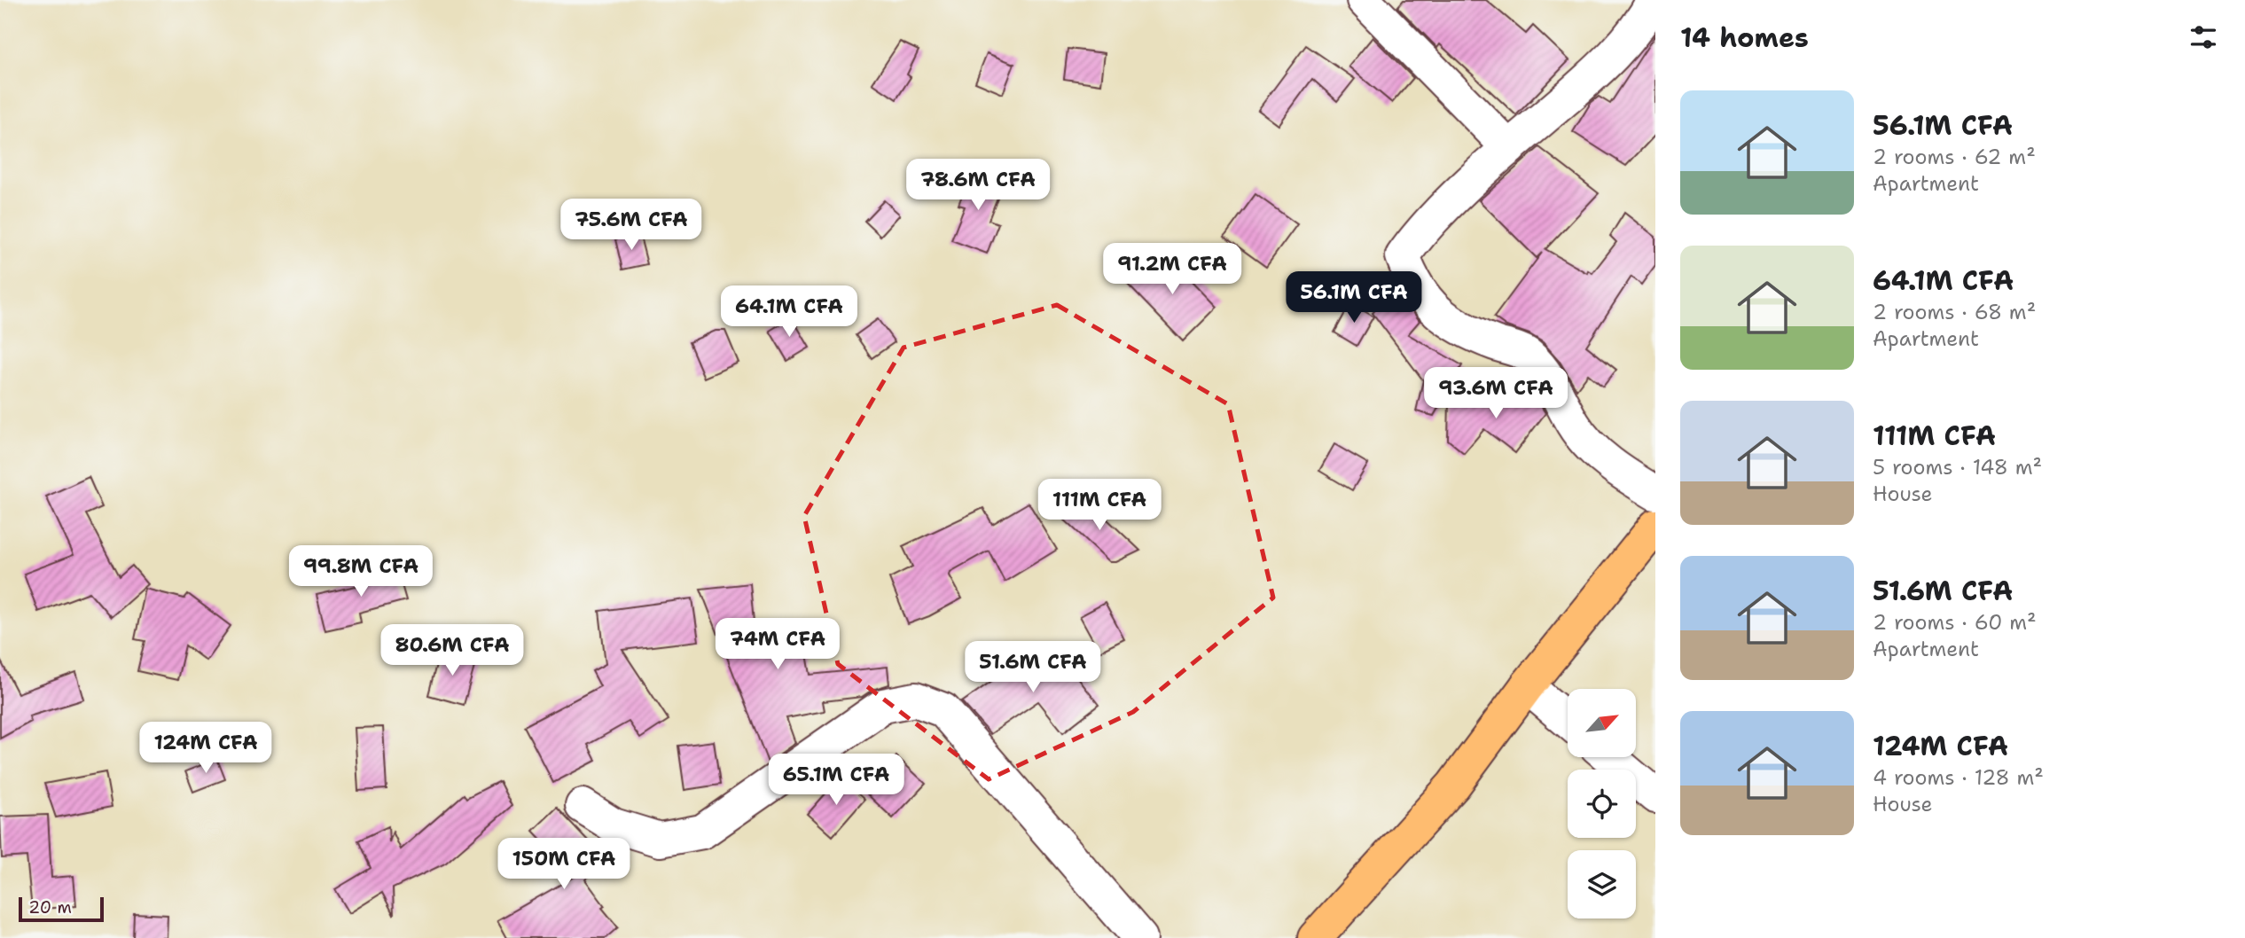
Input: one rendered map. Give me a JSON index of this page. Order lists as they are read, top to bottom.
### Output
{
  "scale_bar": "20 m",
  "north": "top right",
  "page": {
    "heading": "14 homes",
    "list": [
      {
        "name": "56.1M CFA",
        "note": "2 rooms · 62 m² · Apartment"
      },
      {
        "name": "64.1M CFA",
        "note": "2 rooms · 68 m² · Apartment"
      },
      {
        "name": "111M CFA",
        "note": "5 rooms · 148 m² · House"
      },
      {
        "name": "51.6M CFA",
        "note": "2 rooms · 60 m² · Apartment"
      },
      {
        "name": "124M CFA",
        "note": "4 rooms · 128 m² · House"
      }
    ],
    "price": [
      "78.6M CFA",
      "75.6M CFA",
      "91.2M CFA",
      "56.1M CFA",
      "64.1M CFA",
      "93.6M CFA",
      "111M CFA",
      "99.8M CFA",
      "74M CFA",
      "80.6M CFA",
      "51.6M CFA",
      "124M CFA",
      "65.1M CFA",
      "150M CFA"
    ],
    "scale": "20 m"
  }
}
